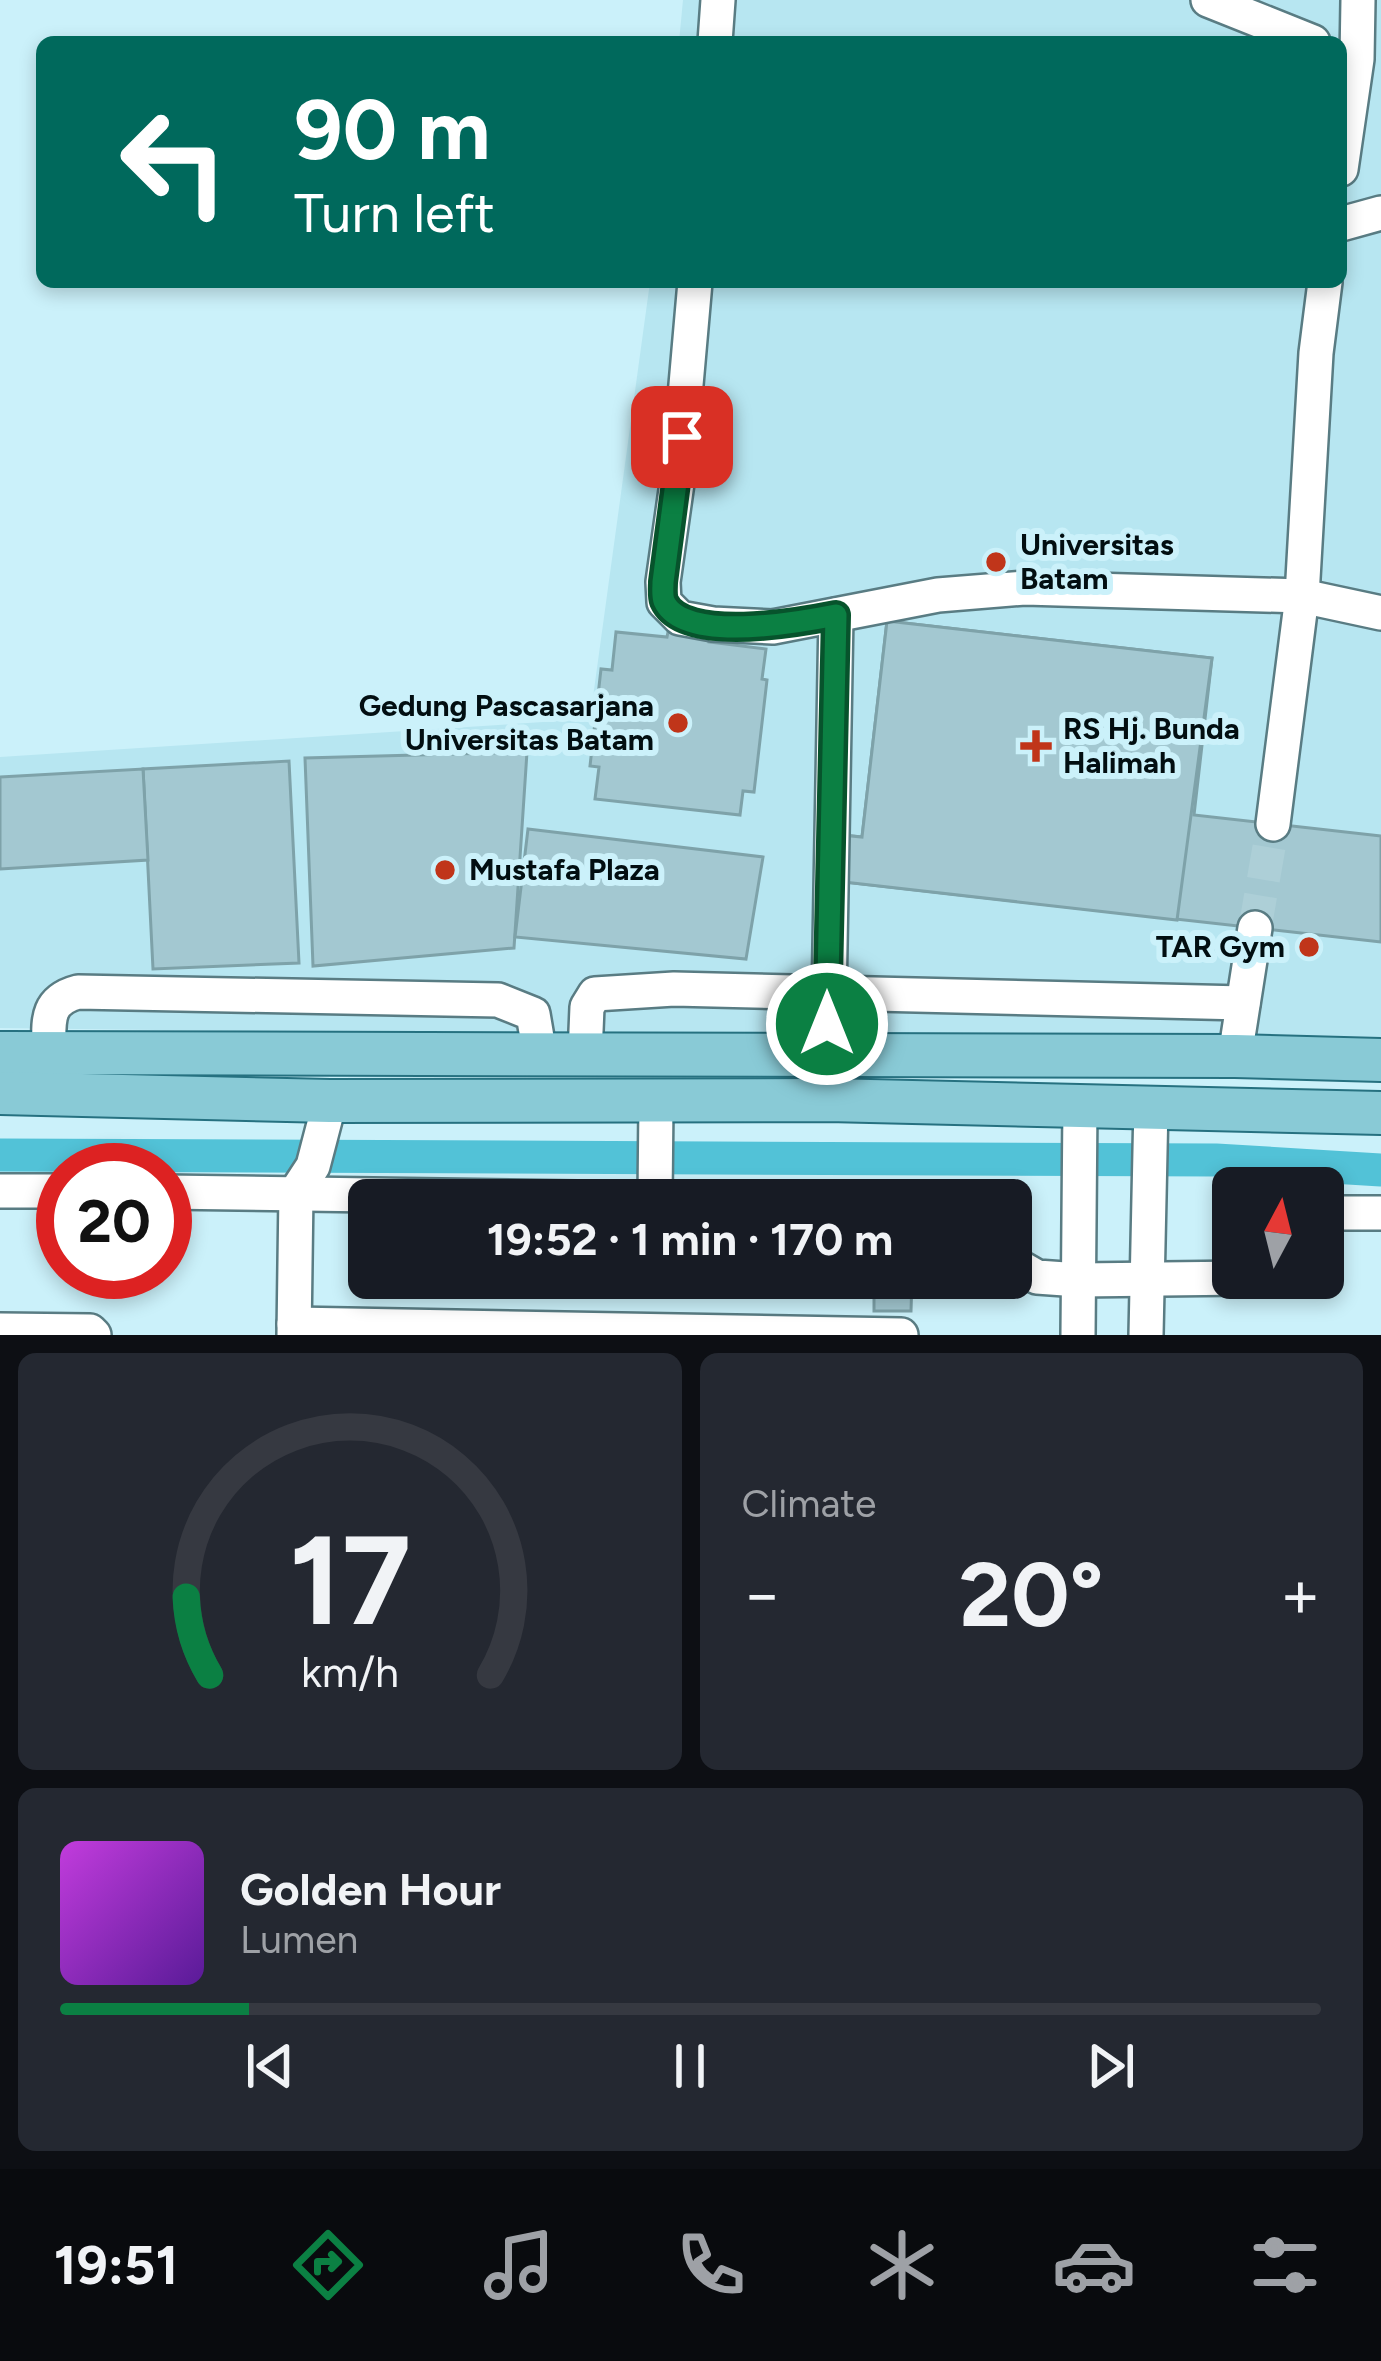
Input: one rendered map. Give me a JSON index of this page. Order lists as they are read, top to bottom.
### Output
{
  "places": {
    "other": [
      "Universitas Batam",
      "Gedung Pascasarjana Universitas Batam",
      "Mustafa Plaza",
      "TAR Gym"
    ],
    "health": ["RS Hj. Bunda Halimah"]
  },
  "north": "top",
  "page": {
    "turn": ["90 m", "Turn left"],
    "limit": "20",
    "trip": "19:52 · 1 min · 170 m",
    "tile": "Climate",
    "heat": ["−", "20°", "+"],
    "song": ["Golden Hour", "Lumen"],
    "tabs": "19:51",
    "gauge": ["17", "km/h"]
  }
}
